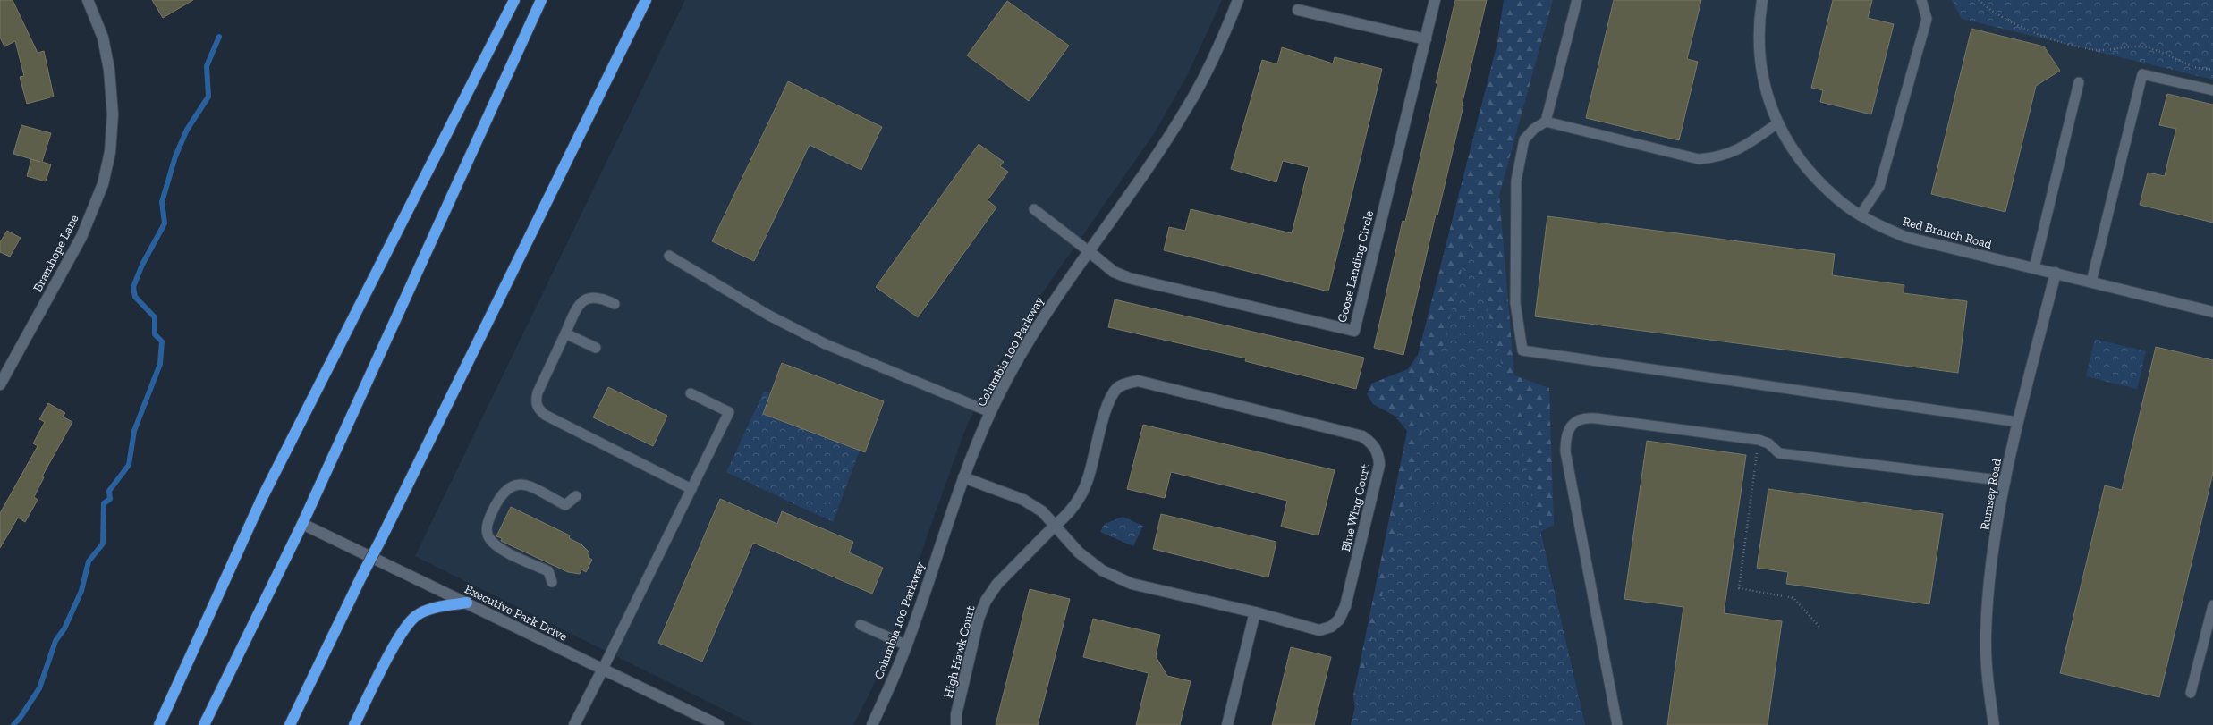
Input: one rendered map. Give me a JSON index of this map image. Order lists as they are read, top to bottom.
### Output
{
  "streets": {
    "street": [
      "Red Branch Road",
      "Bramhope Lane",
      "Goose Landing Circle",
      "Columbia 100 Parkway",
      "Rumsey Road",
      "Blue Wing Court",
      "Executive Park Drive",
      "High Hawk Court"
    ]
  },
  "crossings": [
    ["Red Branch Road", "Rumsey Road"],
    ["Goose Landing Circle", "Columbia 100 Parkway"],
    ["Columbia 100 Parkway", "Blue Wing Court"],
    ["Blue Wing Court", "High Hawk Court"]
  ]
}
